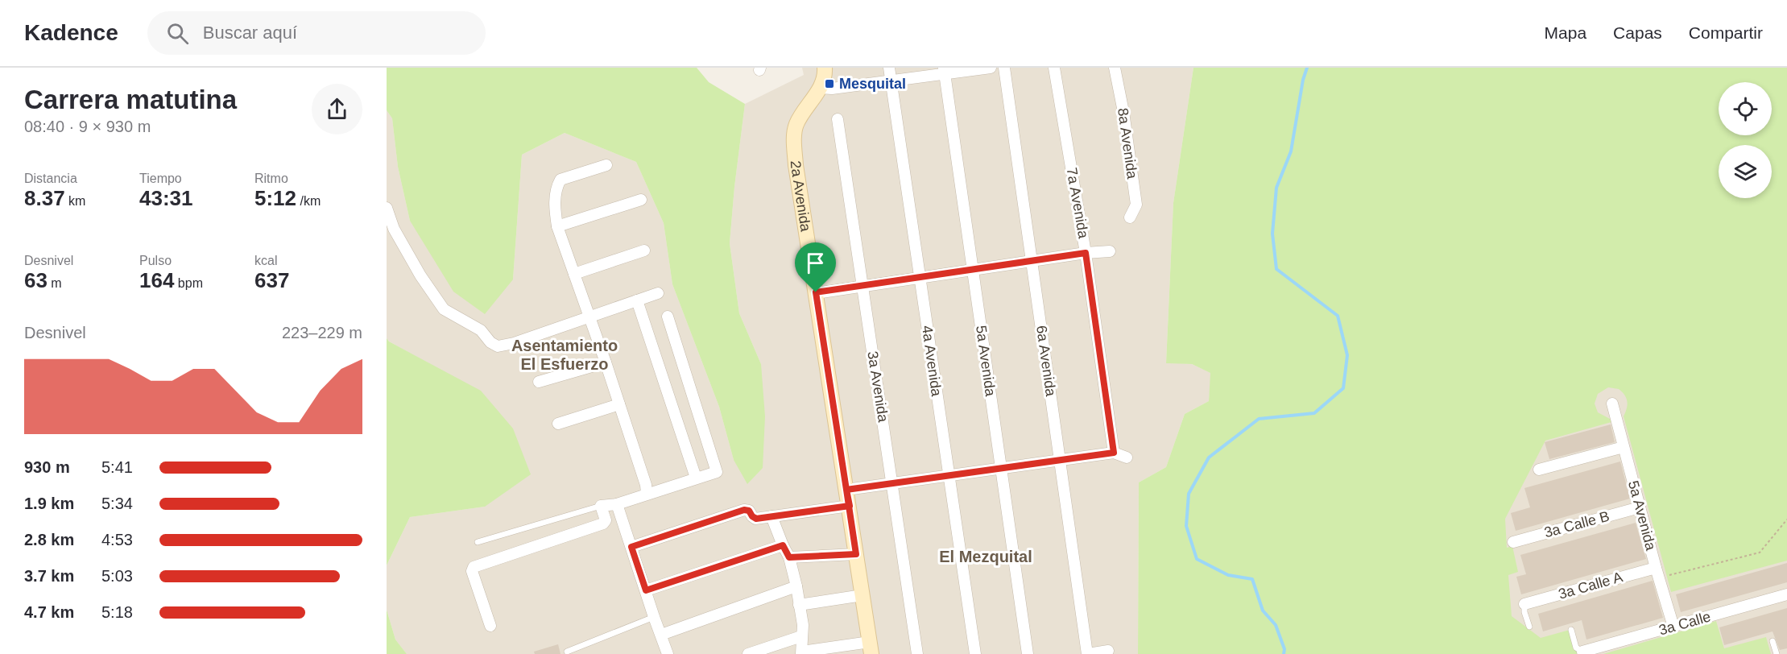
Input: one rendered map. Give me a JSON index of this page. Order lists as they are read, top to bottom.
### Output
{
  "streets": {
    "main road": ["2a Avenida"],
    "street": [
      "8a Avenida",
      "7a Avenida",
      "4a Avenida",
      "5a Avenida",
      "6a Avenida",
      "3a Avenida",
      "3a Calle B",
      "3a Calle A",
      "3a Calle"
    ]
  },
  "crossings": [
    ["5a Avenida", "3a Calle B"],
    ["5a Avenida", "3a Calle A"],
    ["5a Avenida", "3a Calle"]
  ],
  "districts": ["Asentamiento El Esfuerzo", "El Mezquital"],
  "places": {
    "transit": ["Mesquital"]
  },
  "page": {
    "header": "Kadence",
    "search": "Buscar aquí",
    "nav": ["Mapa", "Capas", "Compartir"],
    "heading": ["Carrera matutina", "08:40 · 9 × 930 m"],
    "stats": [
      ["Distancia", "8.37 km"],
      ["Tiempo", "43:31"],
      ["Ritmo", "5:12 /km"],
      ["Desnivel", "63 m"],
      ["Pulso", "164 bpm"],
      ["kcal", "637"]
    ],
    "chart": ["Desnivel", "223–229 m"],
    "list": [
      {
        "name": "930 m",
        "note": "5:41"
      },
      {
        "name": "1.9 km",
        "note": "5:34"
      },
      {
        "name": "2.8 km",
        "note": "4:53"
      },
      {
        "name": "3.7 km",
        "note": "5:03"
      },
      {
        "name": "4.7 km",
        "note": "5:18"
      }
    ]
  }
}
